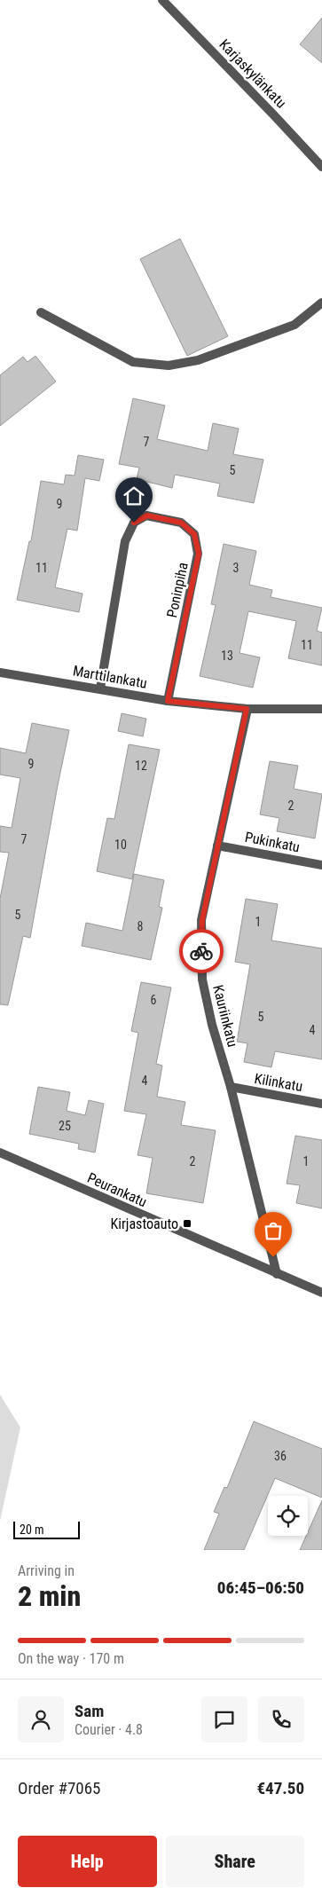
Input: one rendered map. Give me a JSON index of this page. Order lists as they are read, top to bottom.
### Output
{
  "streets": {
    "street": [
      "Karjaskylänkatu",
      "Poninpiha",
      "Marttilankatu",
      "Pukinkatu",
      "Kauriinkatu",
      "Kilinkatu",
      "Peurankatu"
    ]
  },
  "crossings": [
    ["Poninpiha", "Marttilankatu"],
    ["Marttilankatu", "Kauriinkatu"],
    ["Pukinkatu", "Kauriinkatu"],
    ["Kauriinkatu", "Kilinkatu"],
    ["Kauriinkatu", "Peurankatu"]
  ],
  "places": {
    "transit": ["Kirjastoauto"]
  },
  "house_numbers": [
    "7",
    "5",
    "9",
    "11",
    "3",
    "11",
    "13",
    "9",
    "12",
    "2",
    "7",
    "10",
    "5",
    "1",
    "8",
    "6",
    "5",
    "4",
    "4",
    "25",
    "2",
    "1",
    "36"
  ],
  "scale_bar": "20 m",
  "page": {
    "scale": "20 m",
    "heading": ["2 min", "Arriving in", "06:45–06:50"],
    "panel": [
      "Sam",
      "Courier · 4.8",
      "Order #7065",
      "€47.50"
    ],
    "bar": "On the way · 170 m",
    "buttons": ["Help", "Share"]
  }
}
